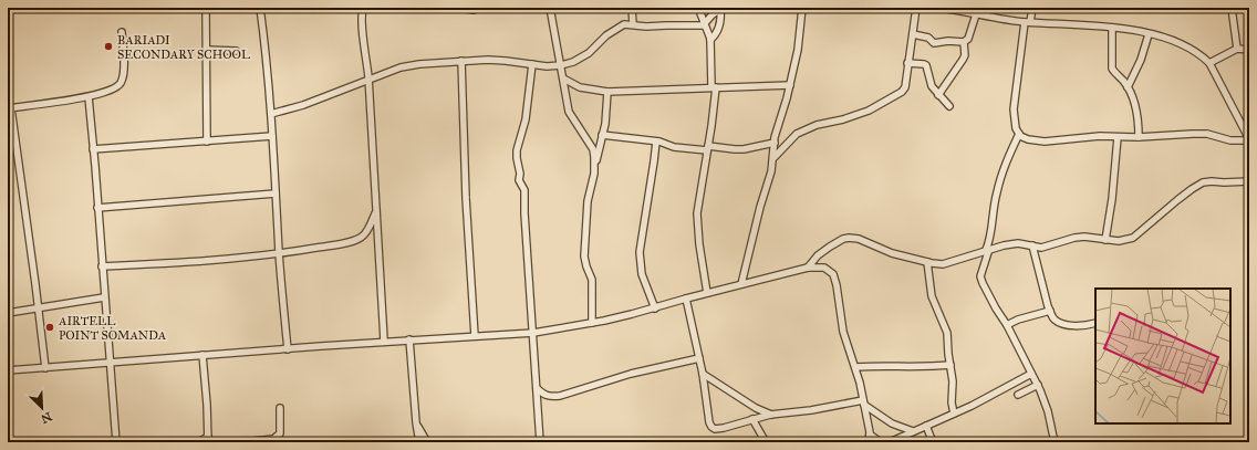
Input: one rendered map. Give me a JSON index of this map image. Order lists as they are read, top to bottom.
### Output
{
  "places": ["BARIADI SECONDARY SCHOOL", "AIRTELL POINT SOMANDA"],
  "north": "bottom right"
}
